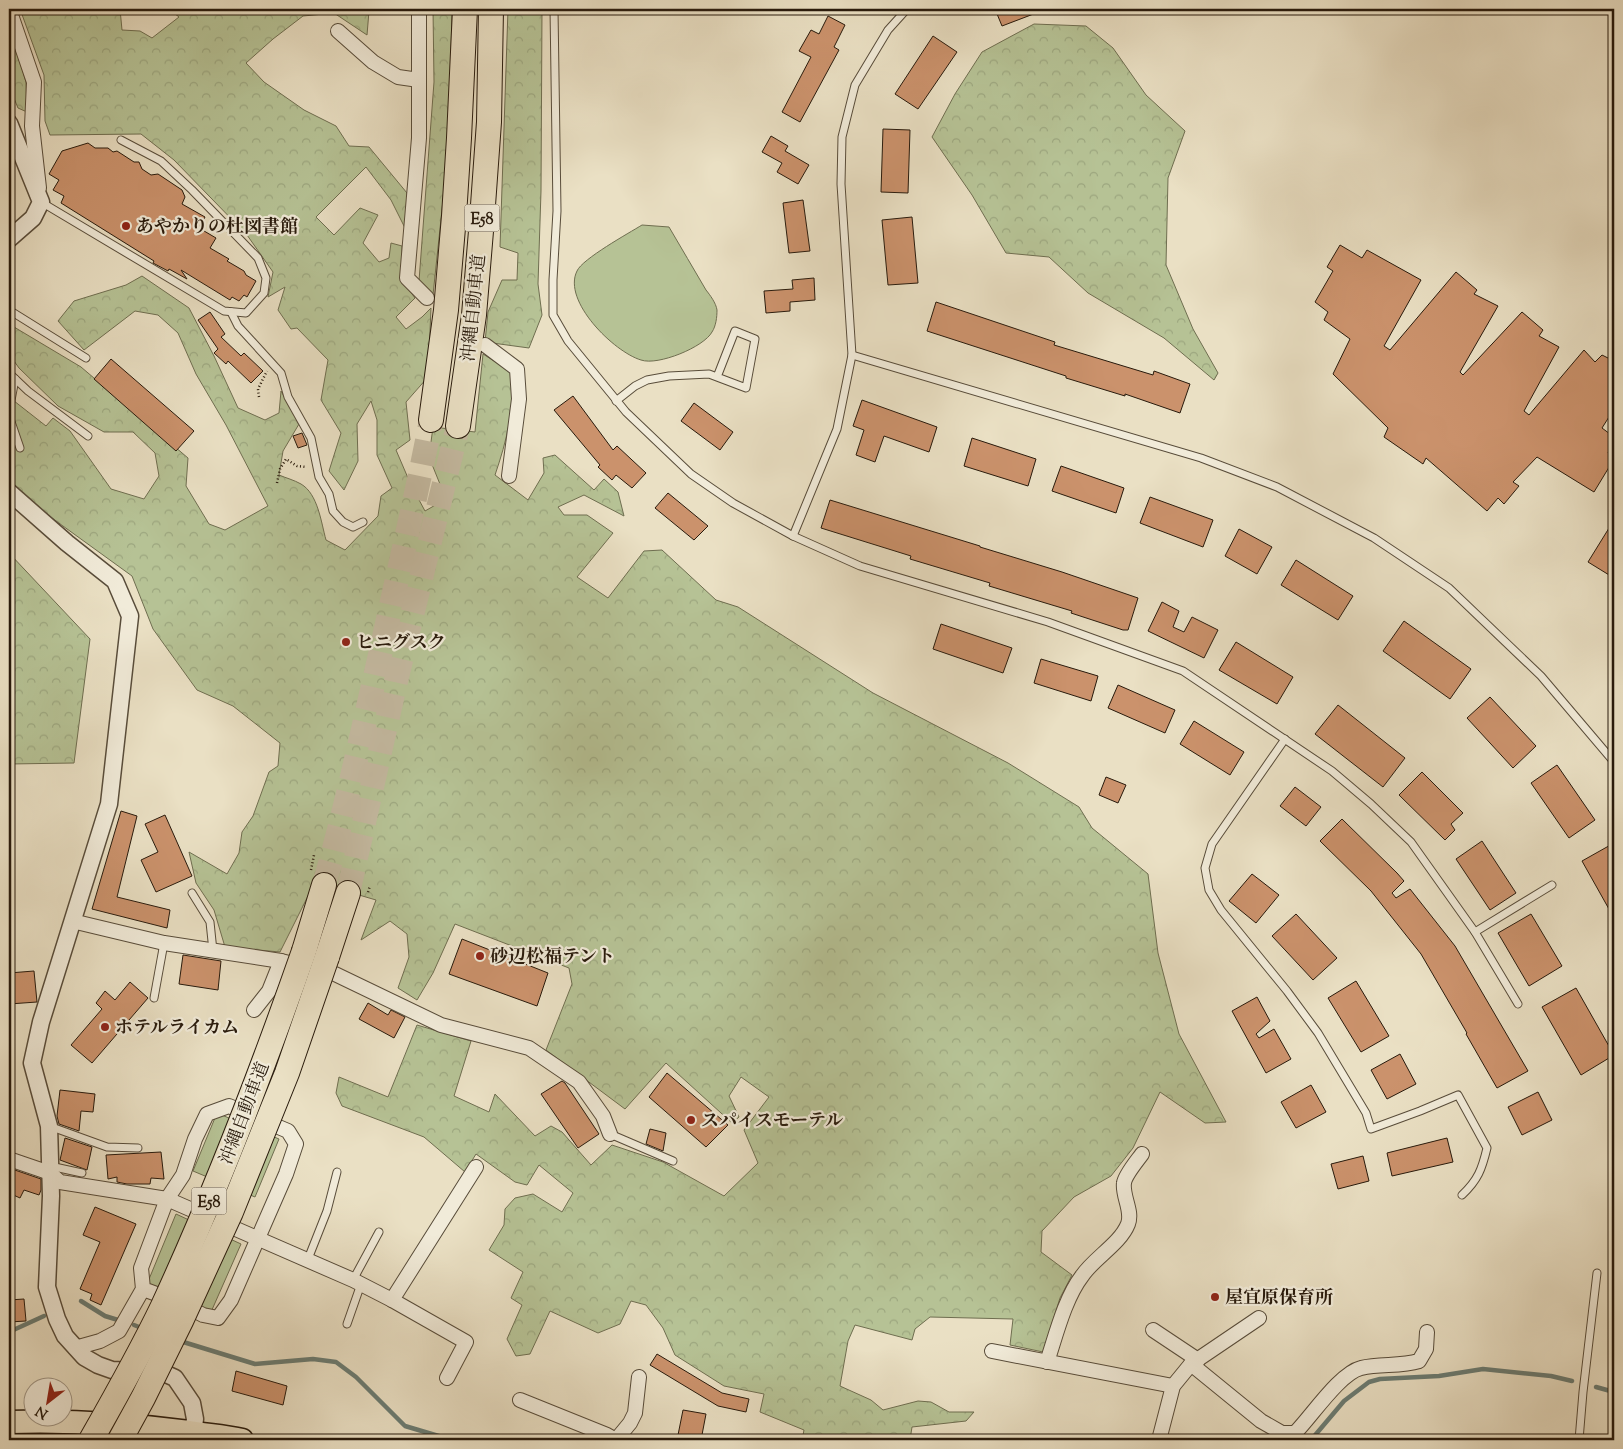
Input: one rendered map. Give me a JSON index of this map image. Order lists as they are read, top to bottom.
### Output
{
  "streets": {
    "highway": ["E58", "沖縄自動車道"]
  },
  "places": [
    "あやかりの杜図書館",
    "ヒニグスク",
    "砂辺松福テント",
    "ホテルライカム",
    "スパイスモーテル",
    "屋宜原保育所"
  ],
  "north": "bottom left"
}
